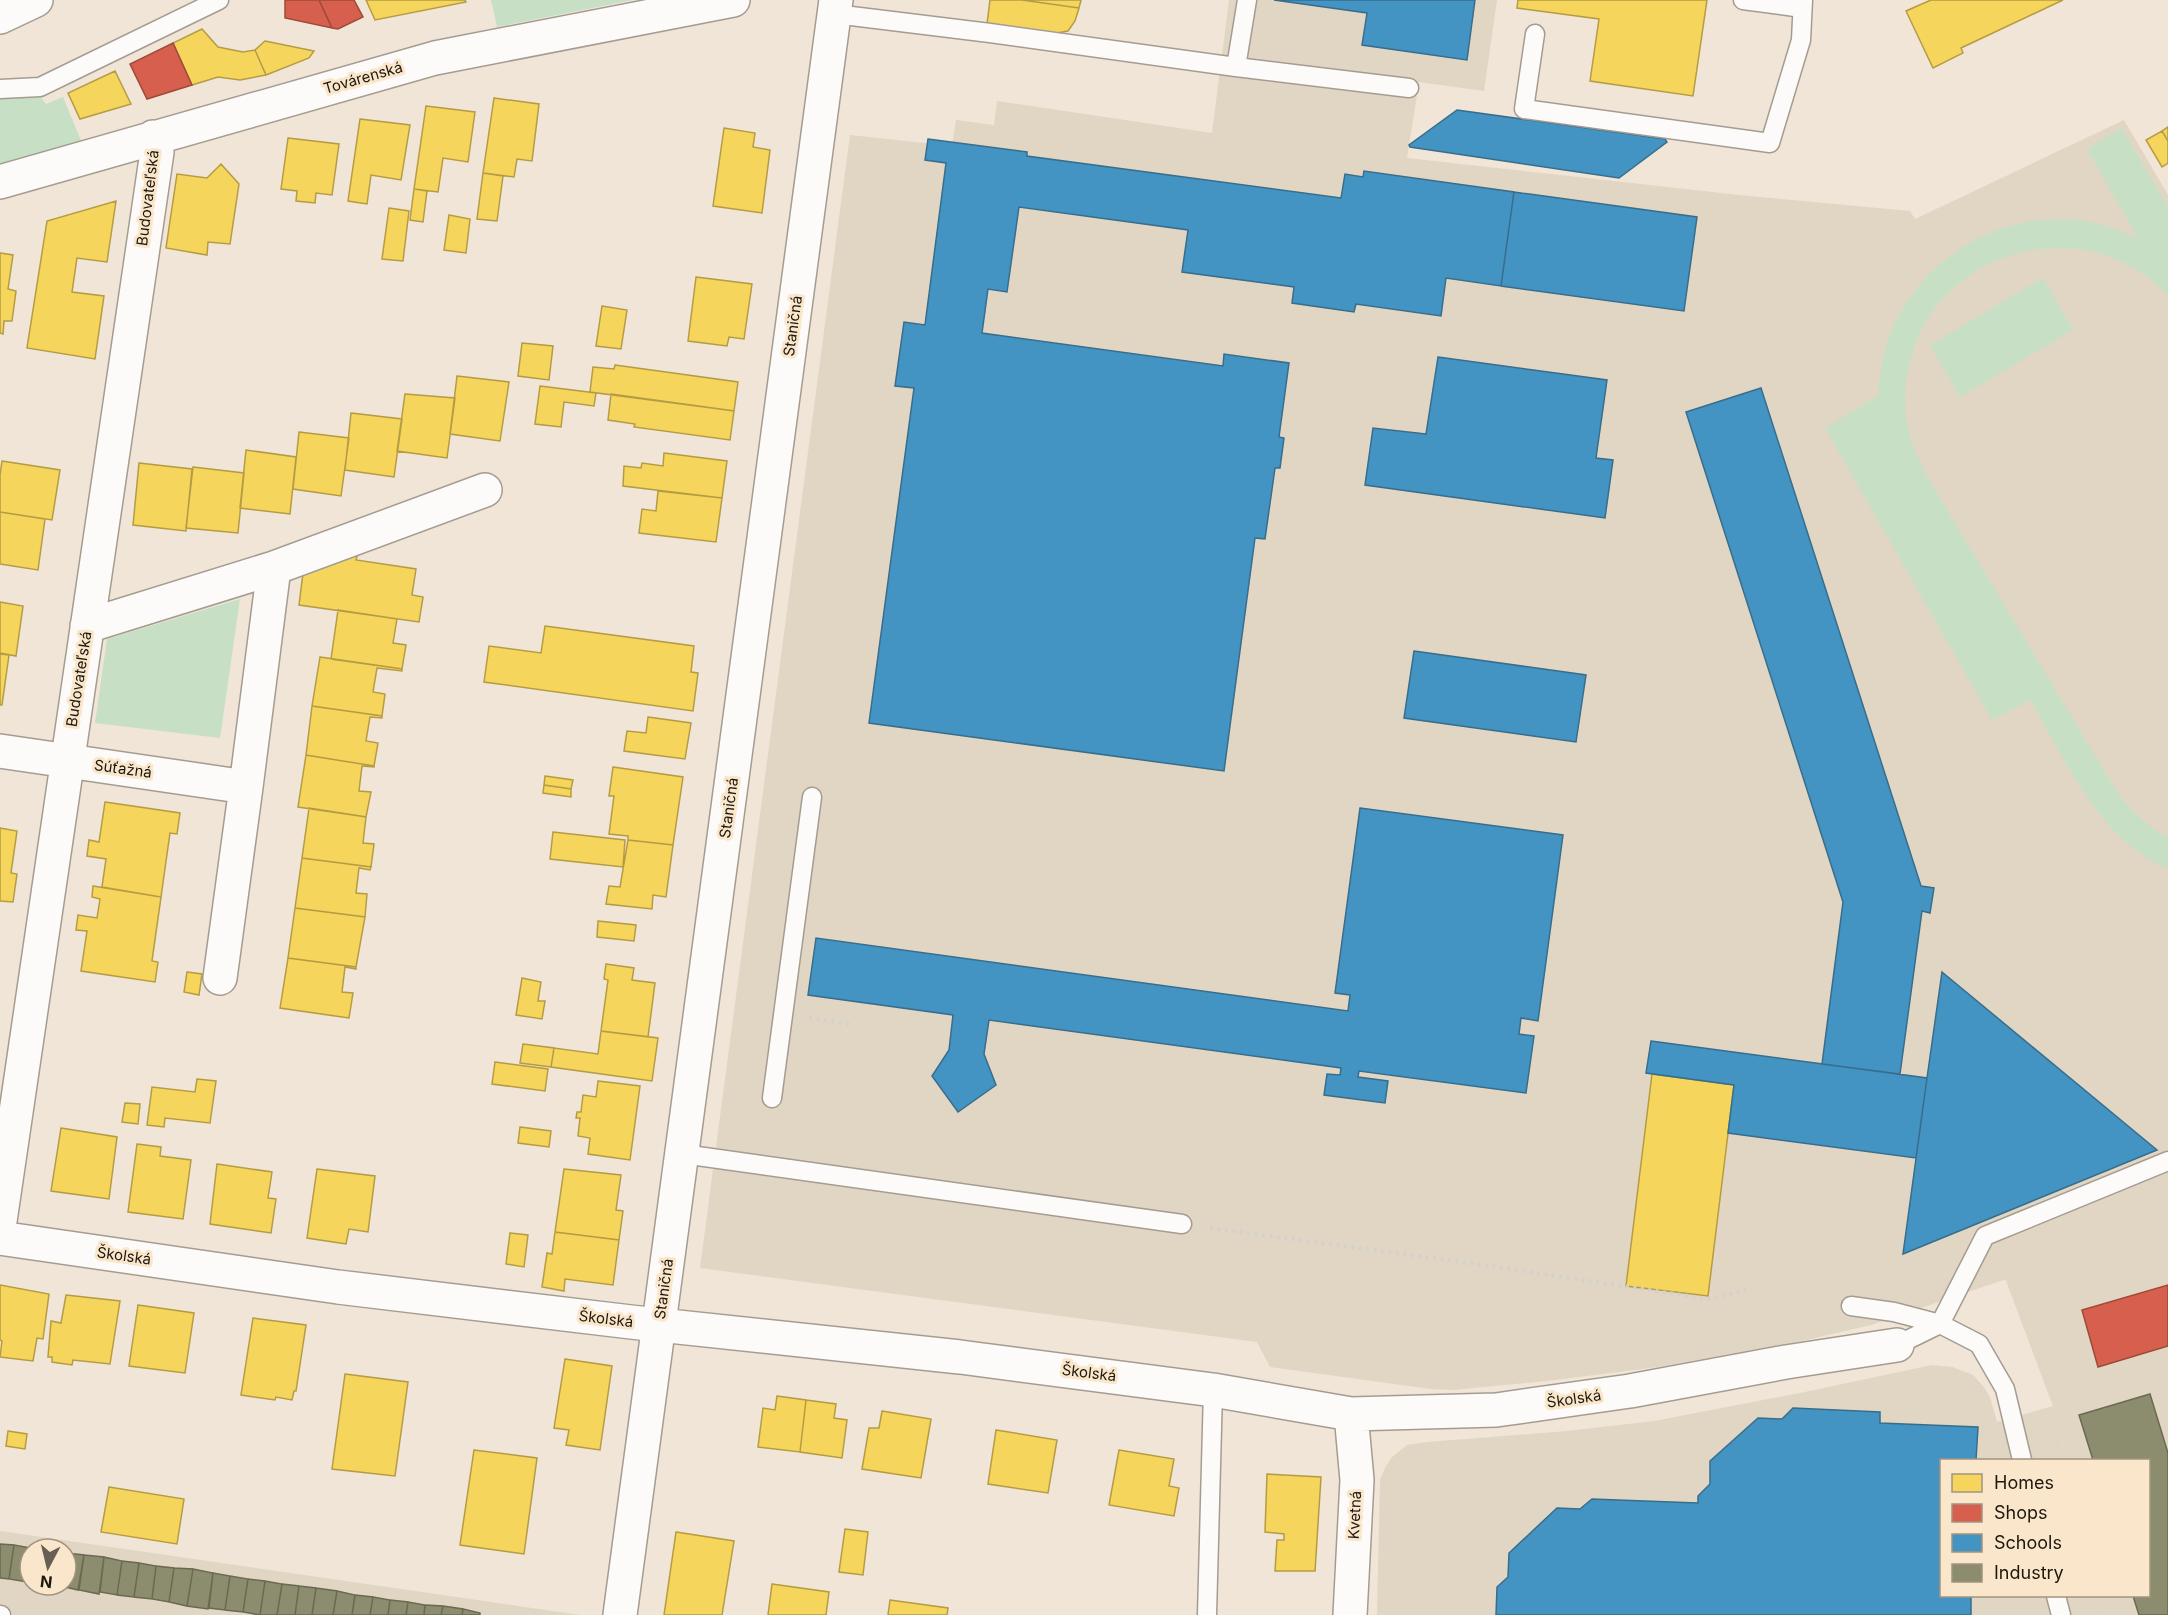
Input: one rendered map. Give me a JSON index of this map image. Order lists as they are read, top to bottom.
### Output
{
  "streets": {
    "street": [
      "Továrenská",
      "Budovateľská",
      "Staničná",
      "Súťažná",
      "Školská",
      "Kvetná"
    ]
  },
  "crossings": [
    ["Továrenská", "Budovateľská"],
    ["Budovateľská", "Súťažná"],
    ["Staničná", "Školská"],
    ["Školská", "Kvetná"]
  ],
  "legend": [
    "Homes",
    "Shops",
    "Schools",
    "Industry"
  ],
  "north": "bottom"
}
